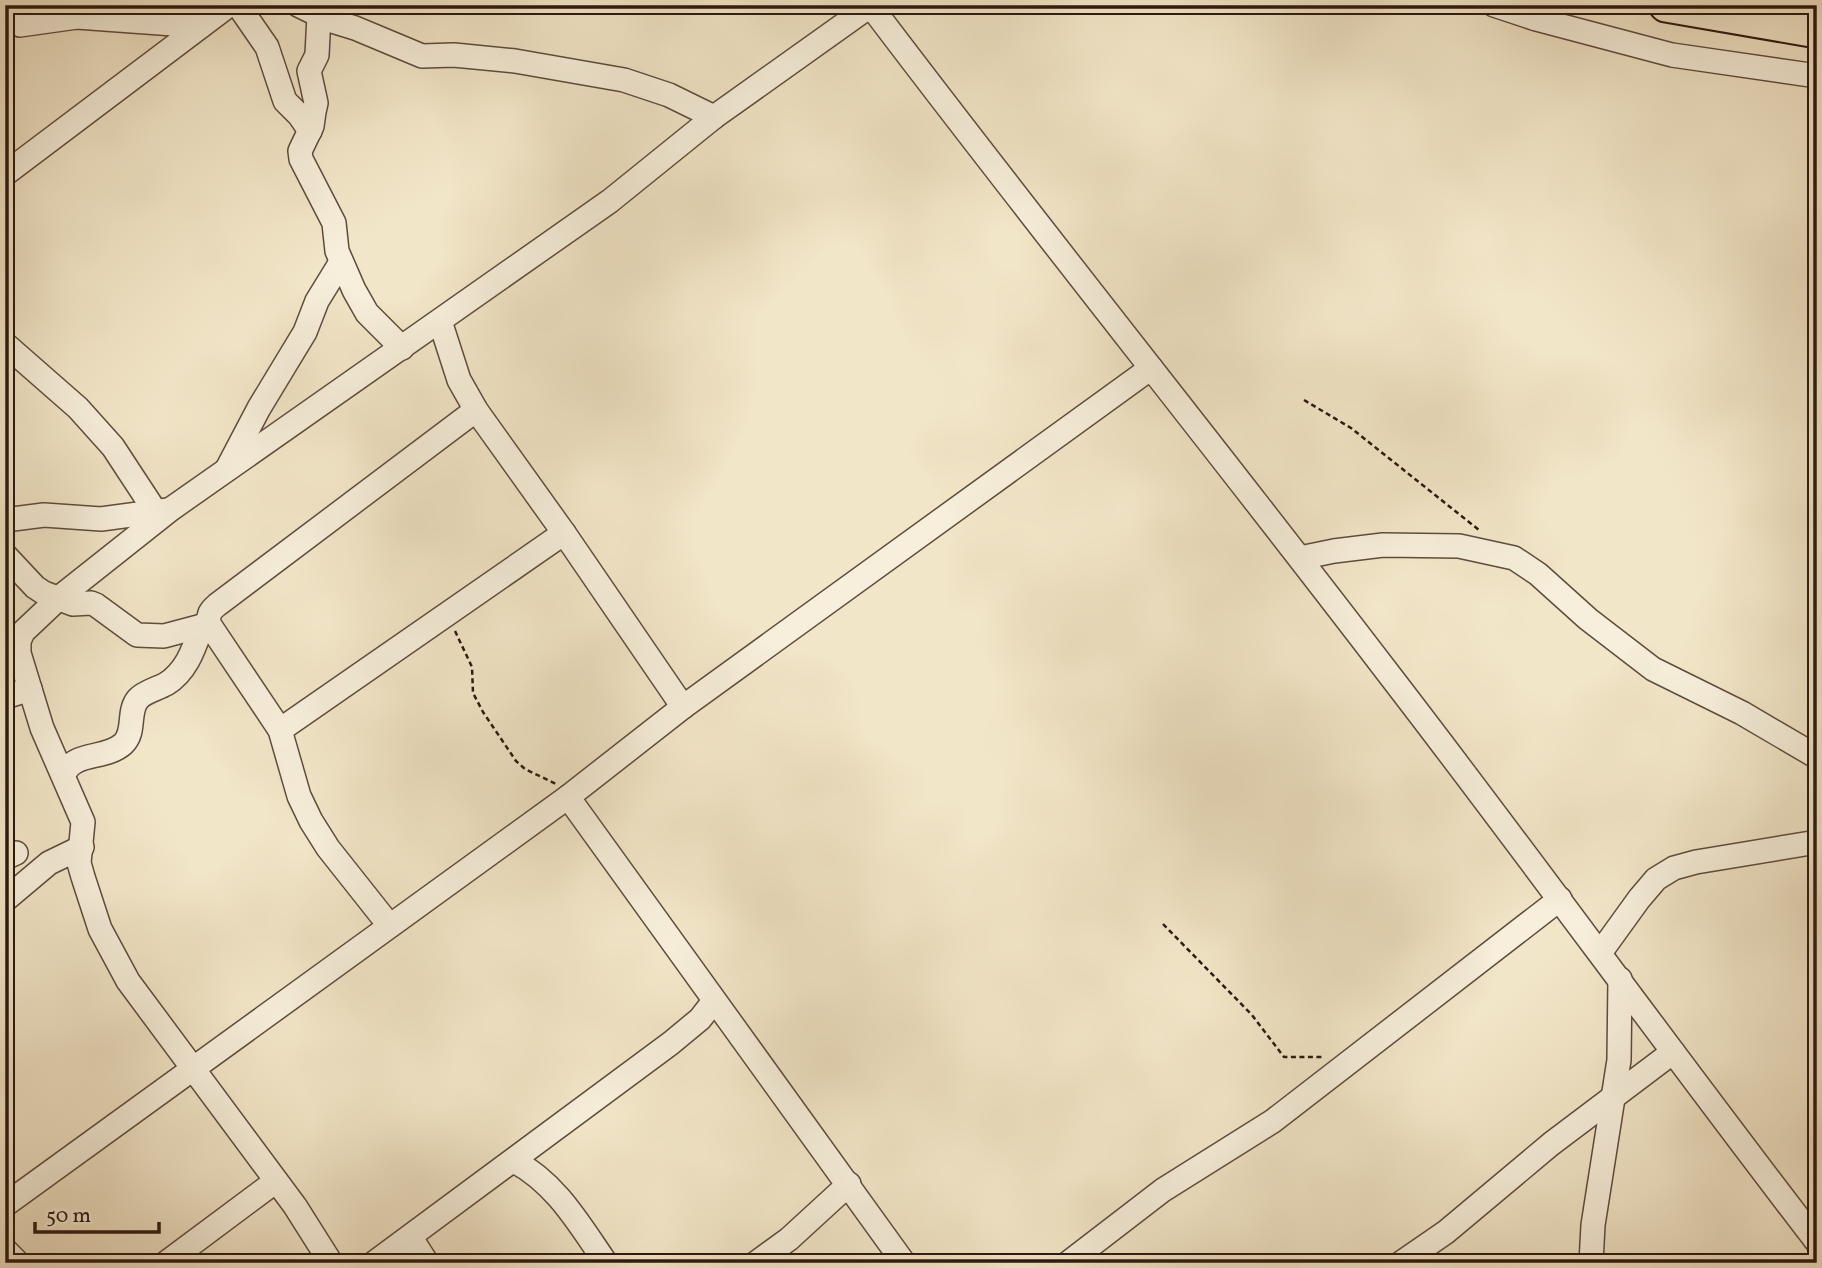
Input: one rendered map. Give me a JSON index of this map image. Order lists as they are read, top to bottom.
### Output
{
  "scale_bar": "50 m"
}
